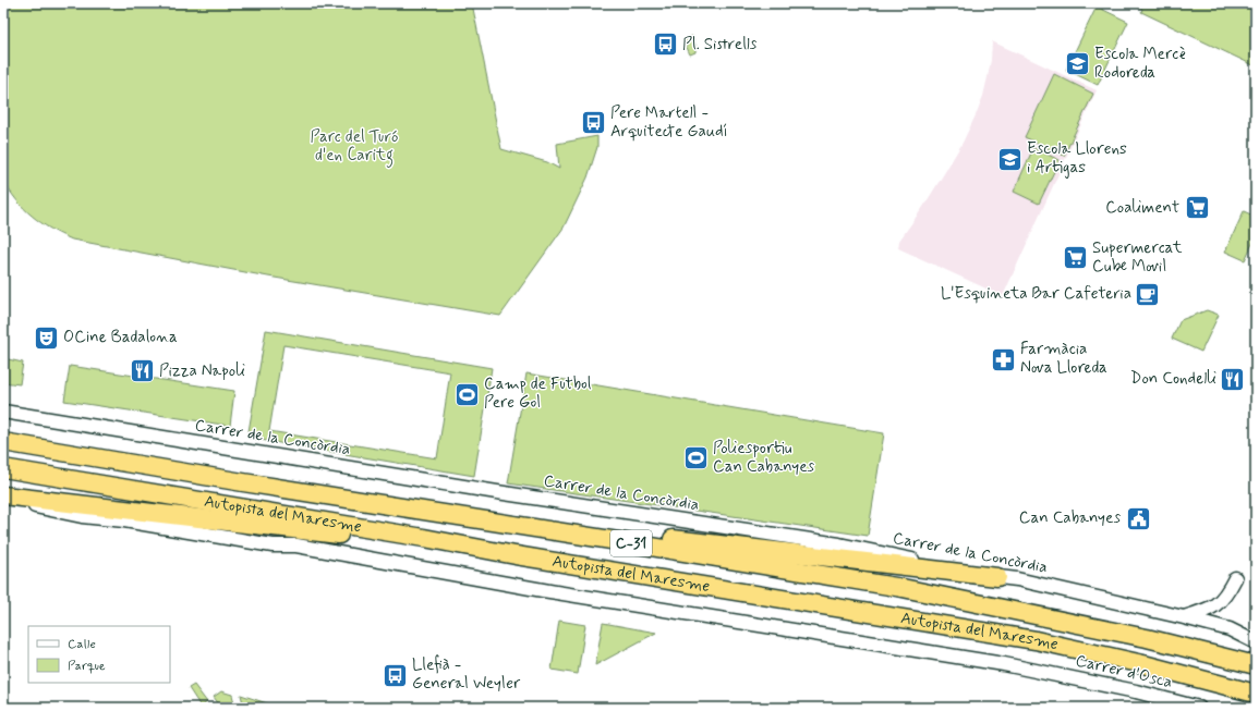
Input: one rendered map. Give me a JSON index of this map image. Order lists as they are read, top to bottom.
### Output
{
  "streets": {
    "highway": ["Autopista del Maresme", "C-31"],
    "street": ["Carrer de la Concòrdia", "Carrer d'Osca"]
  },
  "parks": ["Parc del Turó d'en Caritg"],
  "places": {
    "bus stop": ["Pl. Sistrells", "Pere Martell - Arquitecte Gaudí", "Llefià - General Weyler"],
    "school or university": ["Escola Mercè Rodoreda", "Escola Llorens i Artigas"],
    "supermarket": ["Coaliment", "Supermercat Cube Movil"],
    "cafe": ["L'Esquineta Bar Cafeteria"],
    "theatre": ["OCine Badalona"],
    "pharmacy": ["Farmàcia Nova Lloreda"],
    "restaurant": ["Pizza Napoli", "Don Condelli"],
    "sports": ["Camp de Futbol Pere Gol", "Poliesportiu Can Cabanyes"],
    "public building": ["Can Cabanyes"]
  },
  "legend": ["Calle", "Parque"]
}
